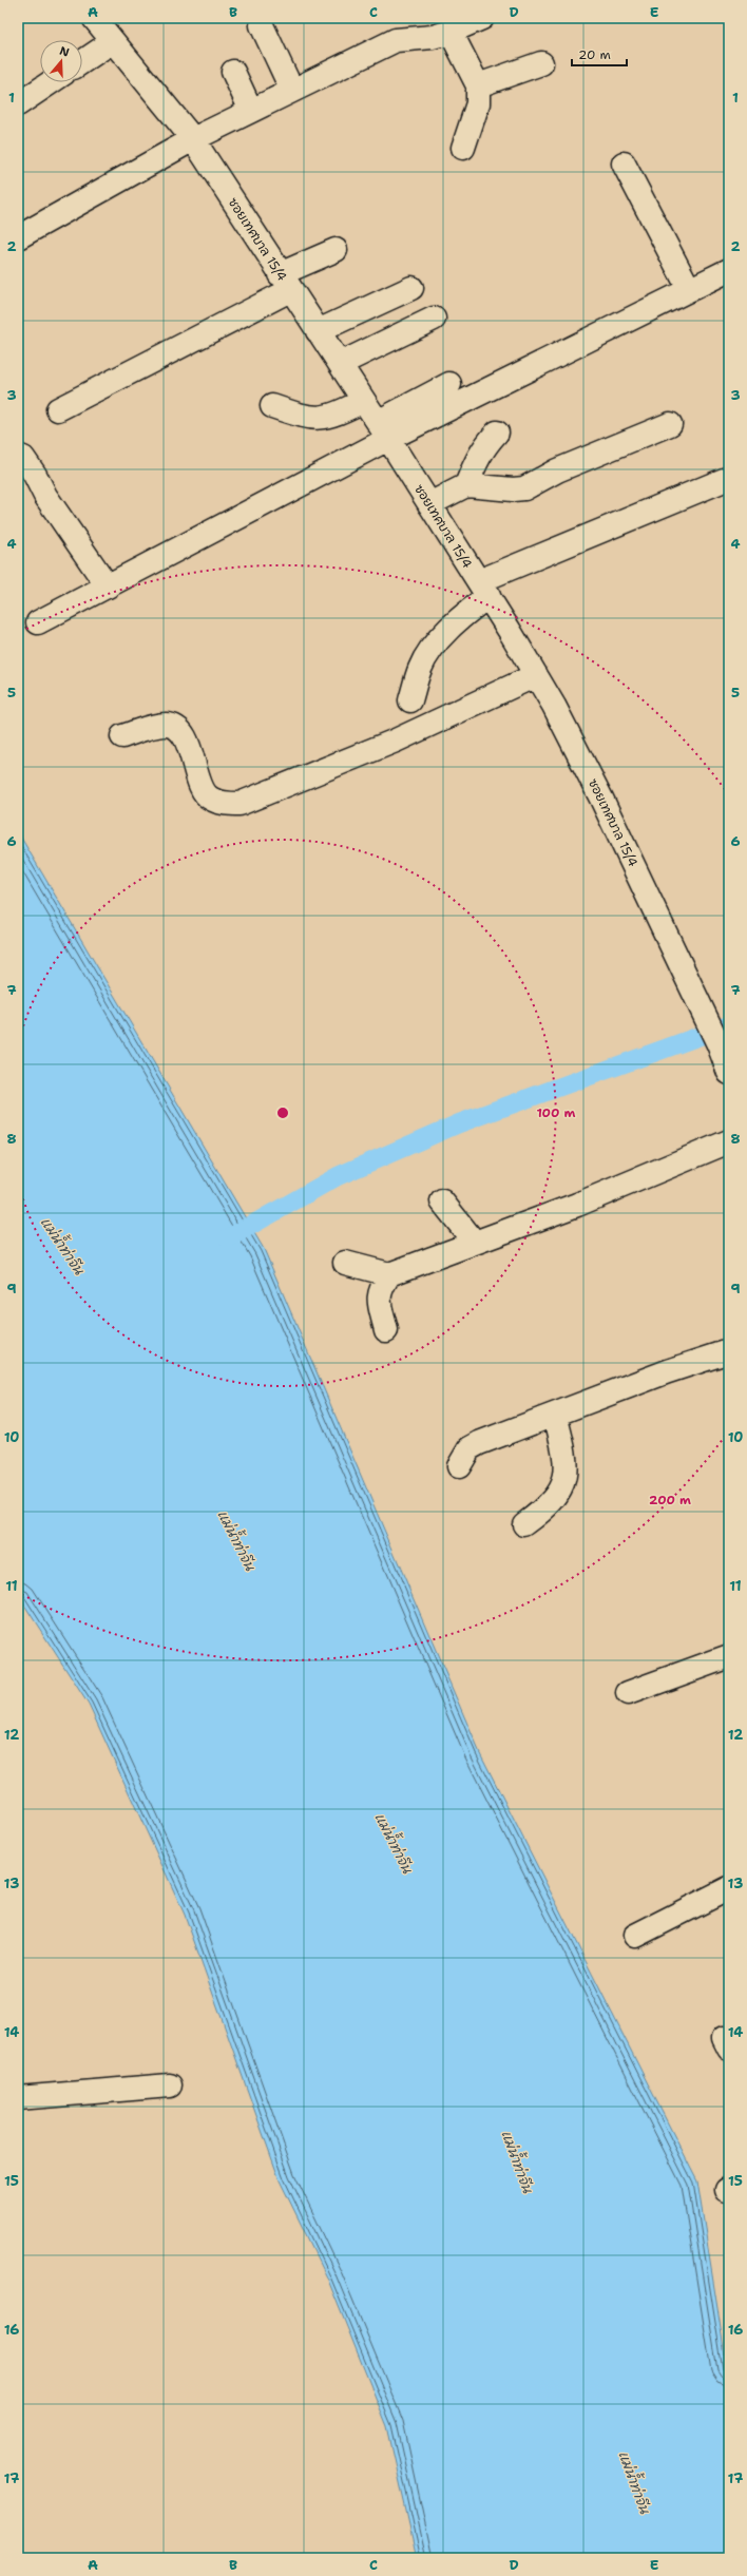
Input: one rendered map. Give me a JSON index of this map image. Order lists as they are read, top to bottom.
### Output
{
  "streets": {
    "street": ["ซอยเทศบาล 15/4"]
  },
  "water": ["แม่น้ำท่าจีน"],
  "scale_bar": "20 m",
  "north": "top",
  "grid": {
    "columns": [
      "A",
      "B",
      "C",
      "D",
      "E"
    ],
    "rows": [
      "1",
      "2",
      "3",
      "4",
      "5",
      "6",
      "7",
      "8",
      "9",
      "10",
      "11",
      "12",
      "13",
      "14",
      "15",
      "16",
      "17"
    ]
  },
  "rings": ["100 m", "200 m"]
}
